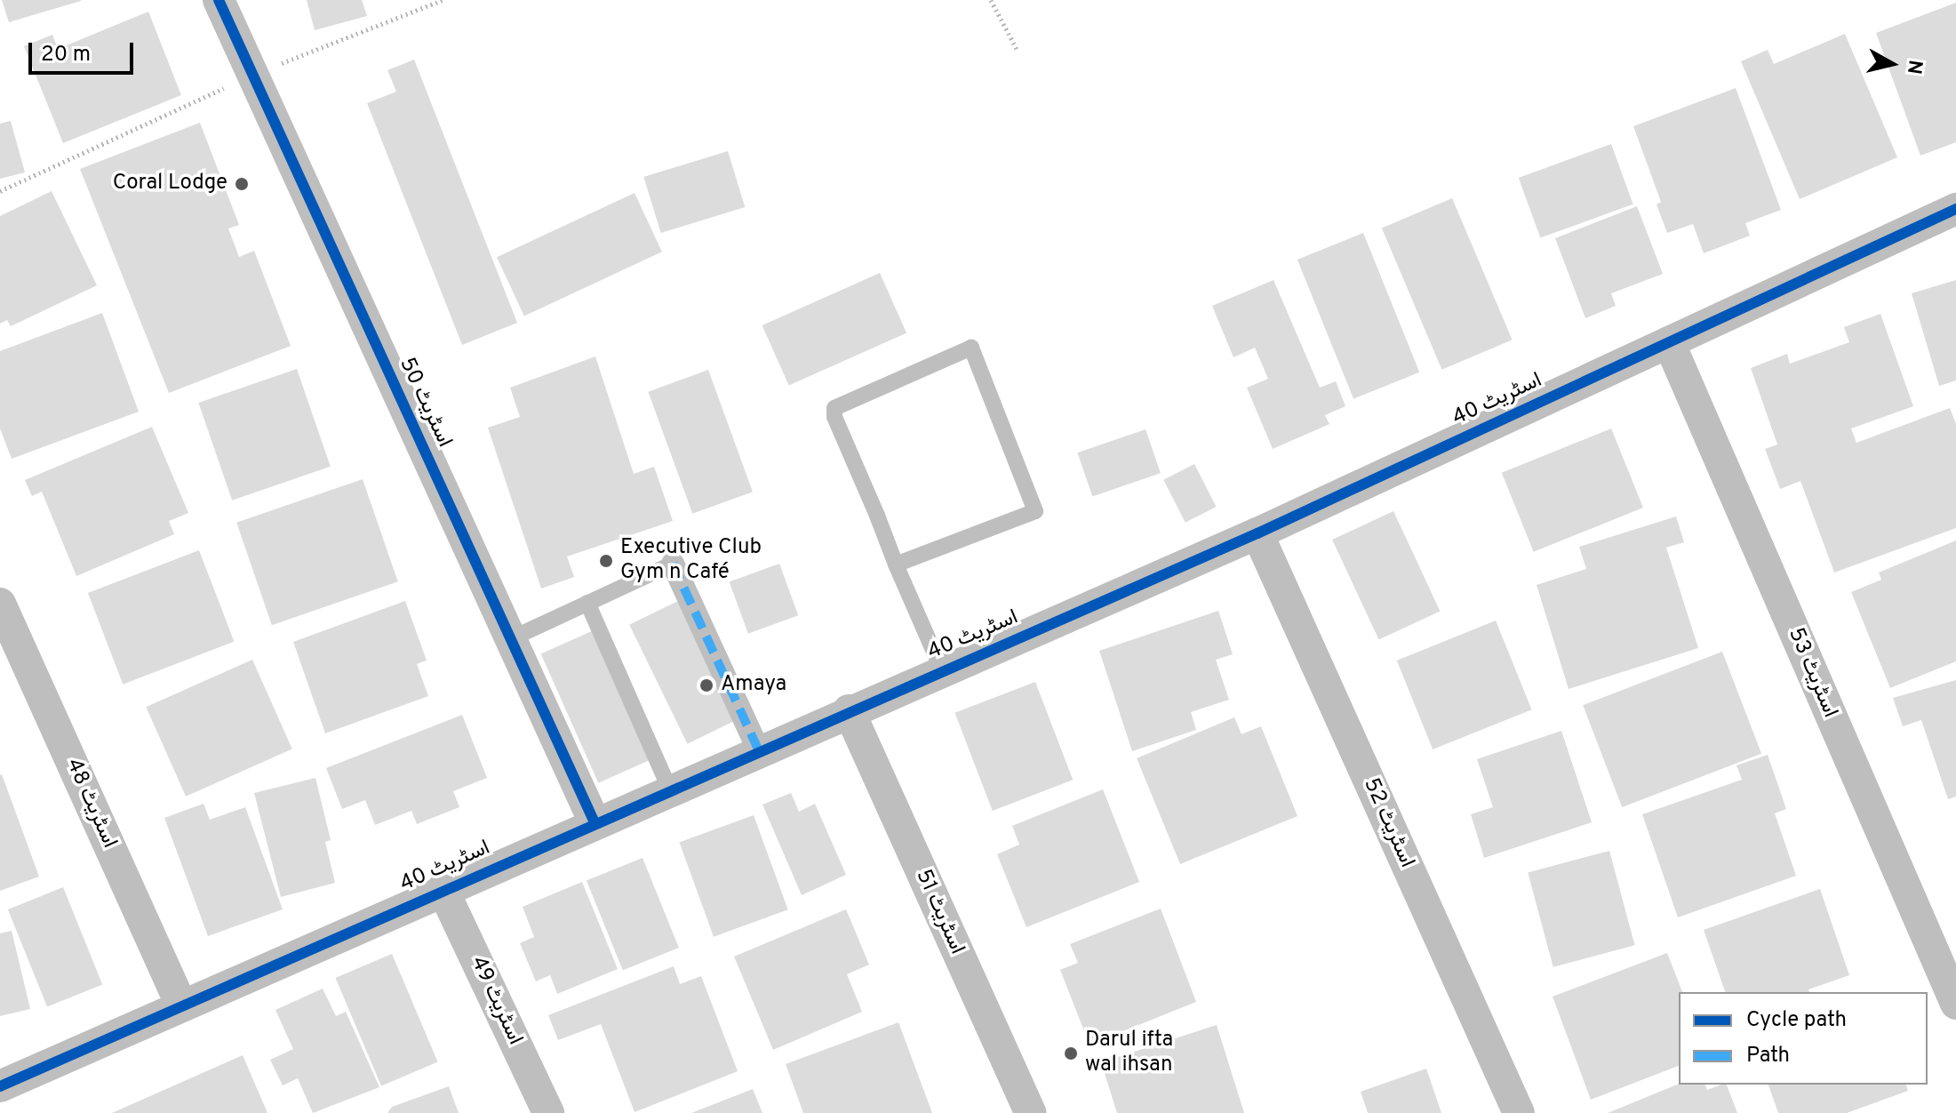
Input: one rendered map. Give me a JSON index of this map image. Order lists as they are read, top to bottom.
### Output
{
  "streets": {
    "street": [
      "اسٹریٹ 40",
      "اسٹریٹ 50",
      "اسٹریٹ 53",
      "اسٹریٹ 48",
      "اسٹریٹ 52",
      "اسٹریٹ 51",
      "اسٹریٹ 49"
    ]
  },
  "crossings": [
    ["اسٹریٹ 40", "اسٹریٹ 50"],
    ["اسٹریٹ 40", "اسٹریٹ 53"],
    ["اسٹریٹ 40", "اسٹریٹ 48"],
    ["اسٹریٹ 40", "اسٹریٹ 52"],
    ["اسٹریٹ 40", "اسٹریٹ 51"],
    ["اسٹریٹ 40", "اسٹریٹ 49"]
  ],
  "places": [
    "Coral Lodge",
    "Executive Club Gym n Café",
    "Amaya",
    "Darul ifta wal ihsan"
  ],
  "legend": ["Cycle path", "Path"],
  "scale_bar": "20 m",
  "north": "right"
}
